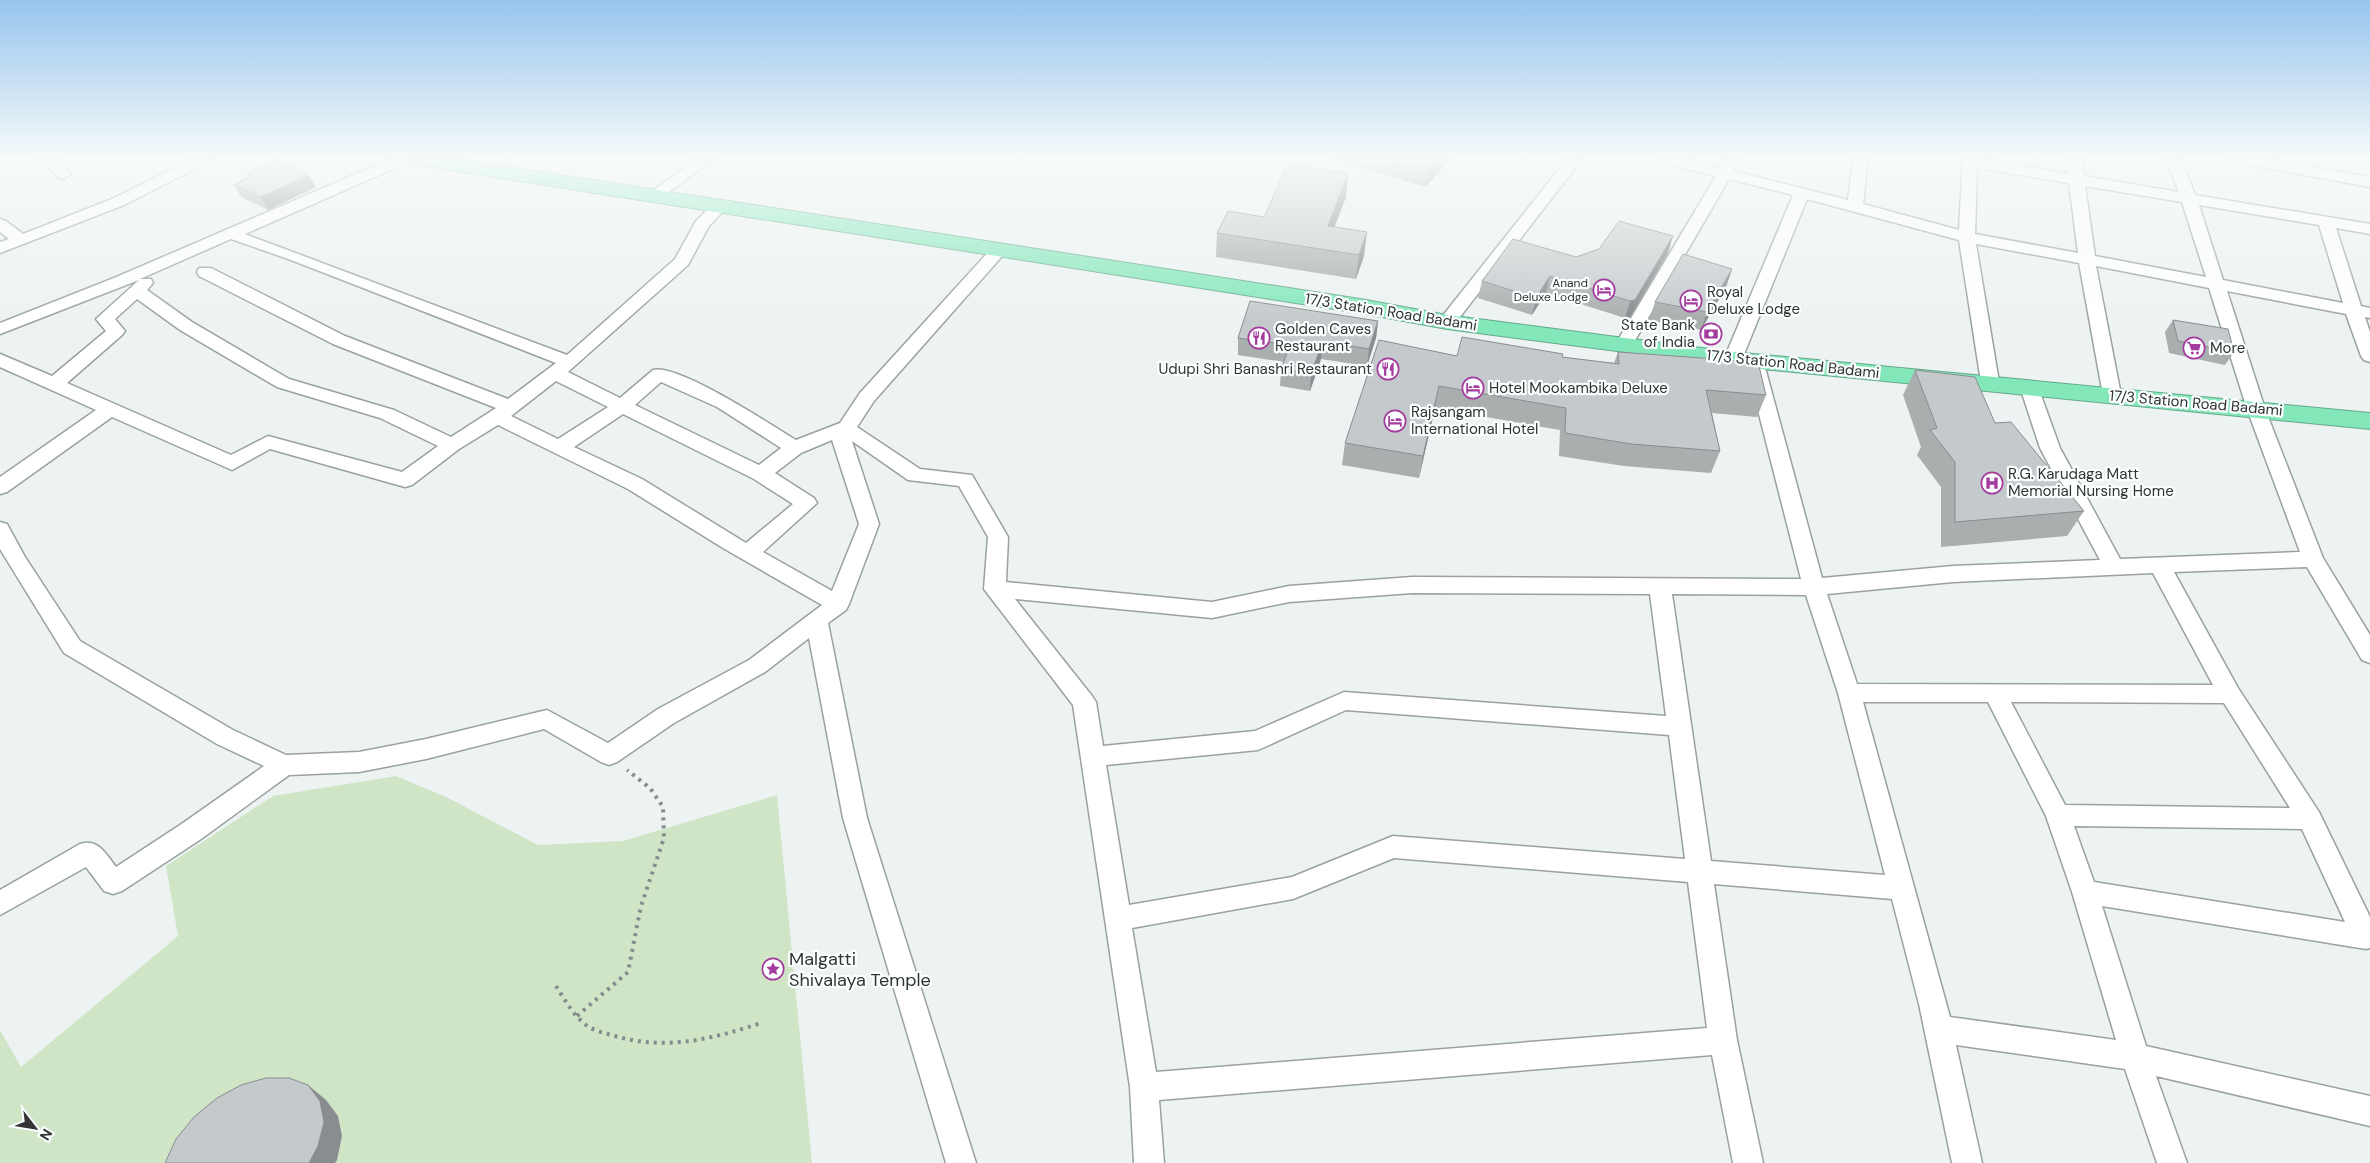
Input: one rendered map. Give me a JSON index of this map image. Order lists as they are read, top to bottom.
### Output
{
  "streets": {
    "highway": ["17/3 Station Road Badami"]
  },
  "places": {
    "hotel": [
      "Anand Deluxe Lodge",
      "Royal Deluxe Lodge",
      "Hotel Mookambika Deluxe",
      "Rajsangam International Hotel"
    ],
    "bank": ["State Bank of India"],
    "restaurant": ["Golden Caves Restaurant", "Udupi Shri Banashri Restaurant"],
    "supermarket": ["More"],
    "hospital": ["R.G. Karudaga Matt Memorial Nursing Home"],
    "place": ["Malgatti Shivalaya Temple"]
  },
  "north": "bottom right"
}
